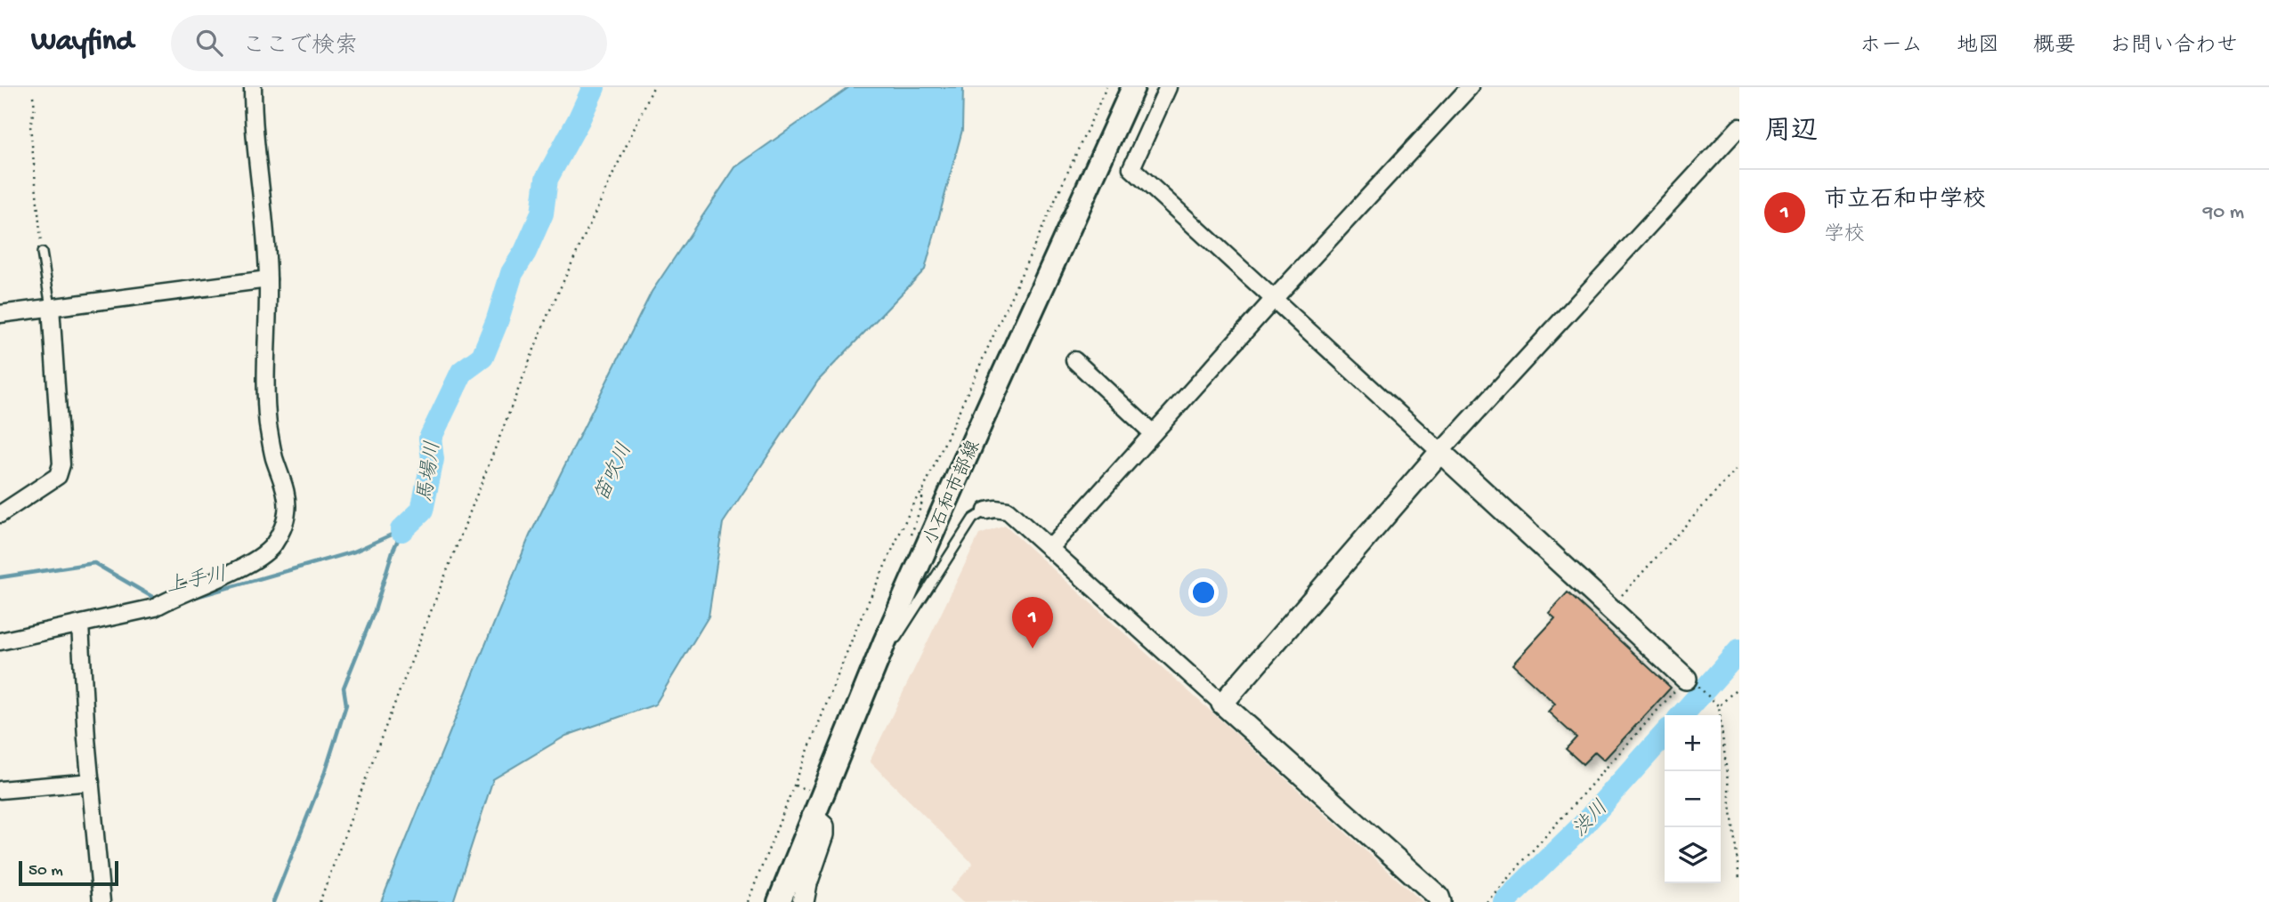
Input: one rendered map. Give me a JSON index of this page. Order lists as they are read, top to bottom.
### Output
{
  "streets": {
    "main road": ["小石和市部線"]
  },
  "water": [
    "馬場川",
    "笛吹川",
    "上手川",
    "渋川"
  ],
  "scale_bar": "50 m",
  "page": {
    "header": "Wayfind",
    "search": "ここで検索",
    "nav": [
      "ホーム",
      "地図",
      "概要",
      "お問い合わせ"
    ],
    "heading": "周辺",
    "list": [
      {
        "mark": "1",
        "name": "市立石和中学校",
        "note": "学校",
        "value": "90 m"
      }
    ],
    "pins": "1",
    "map_buttons": ["+", "−"],
    "scale": "50 m"
  }
}
